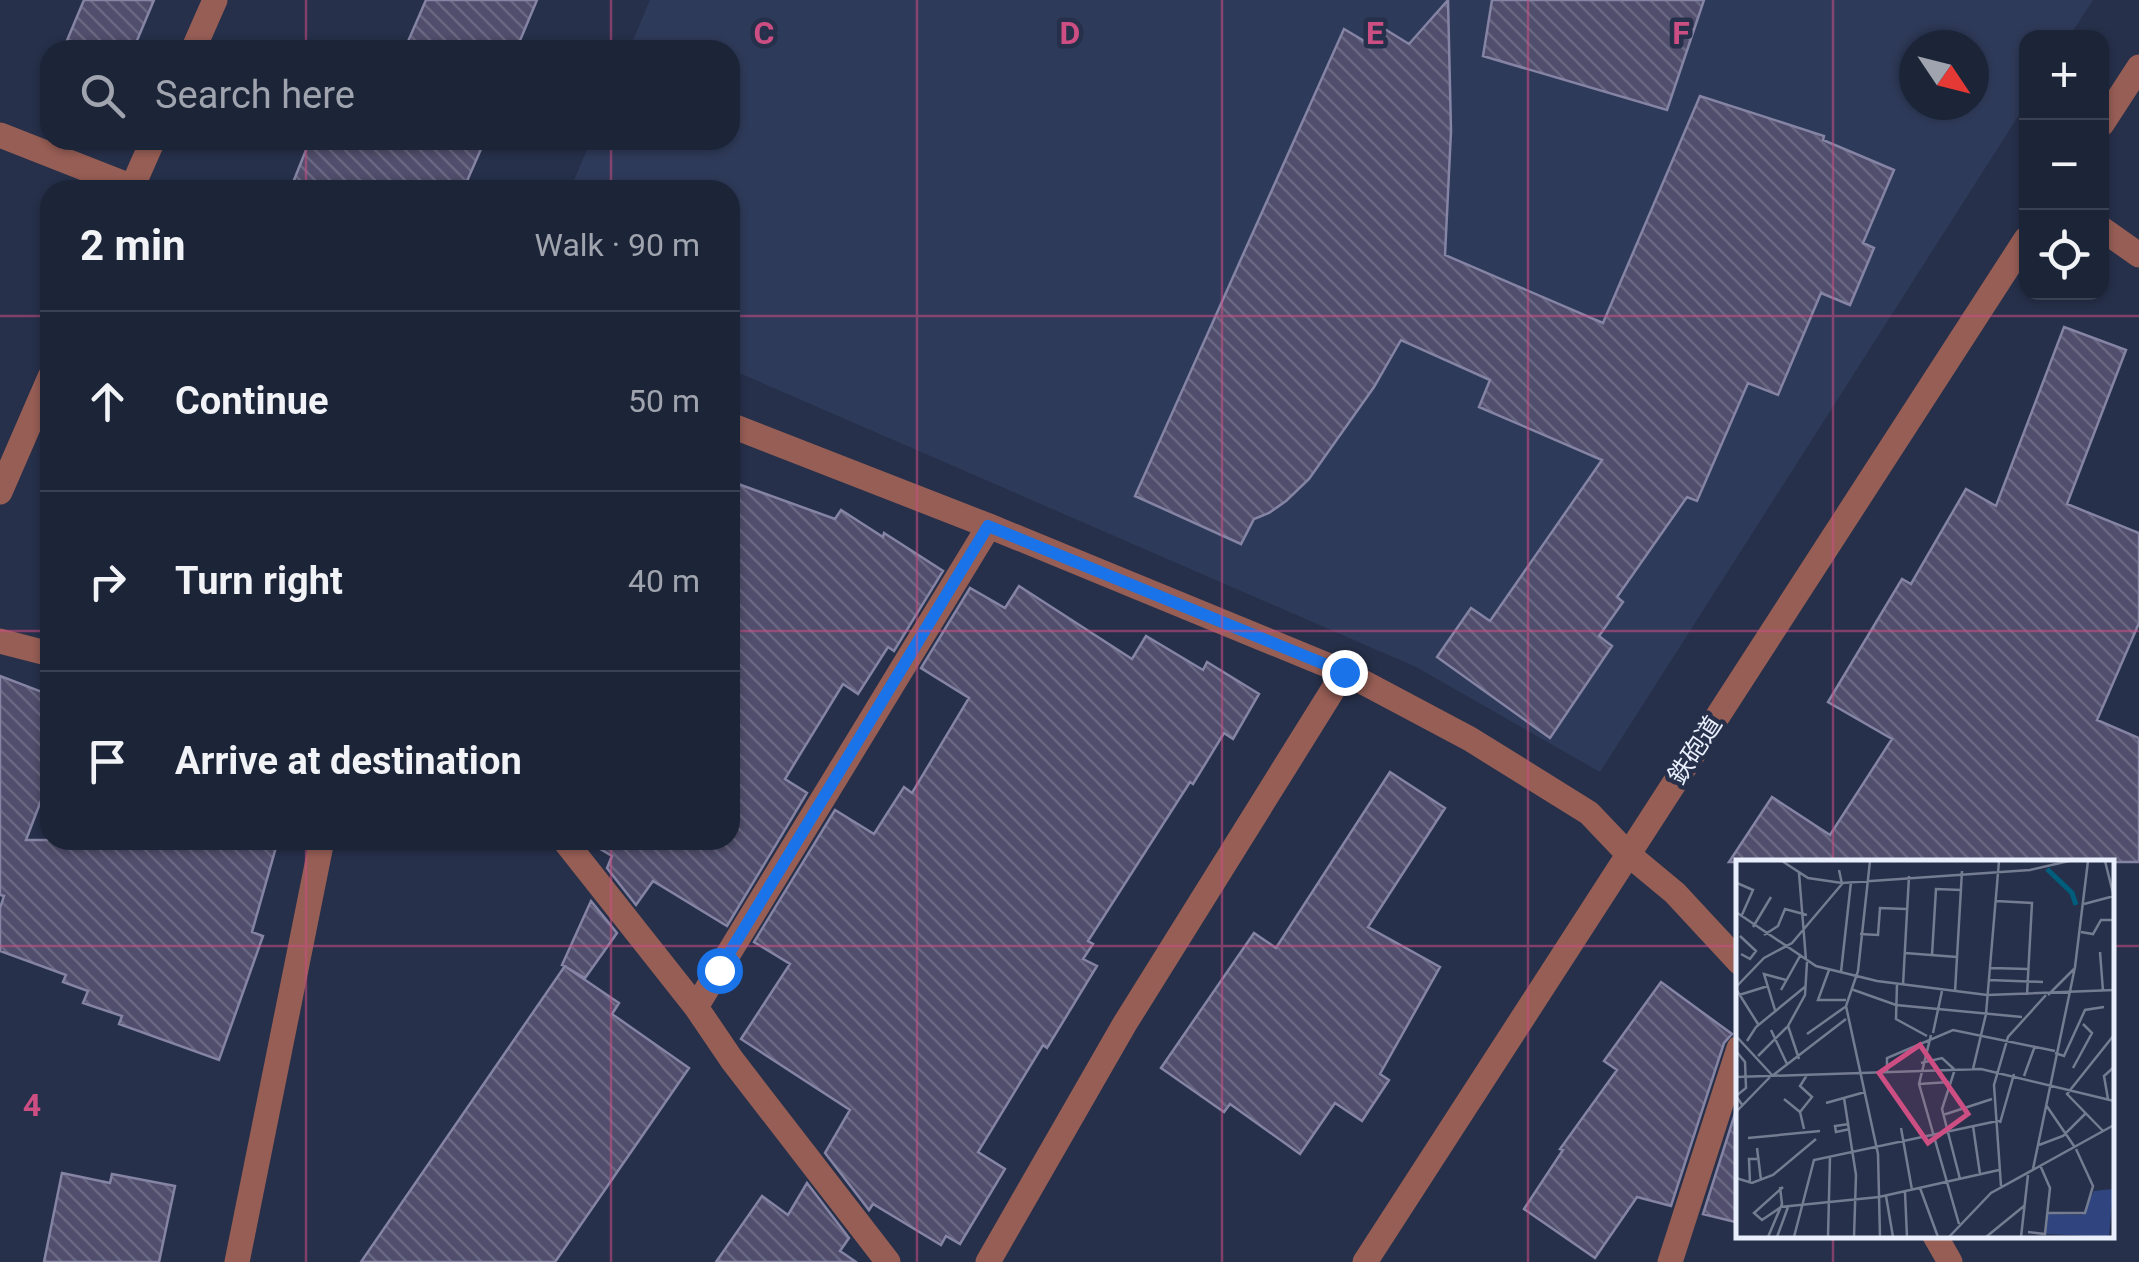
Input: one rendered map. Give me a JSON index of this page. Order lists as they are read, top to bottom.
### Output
{
  "streets": {
    "street": ["鉄砲道"]
  },
  "north": "bottom right",
  "page": {
    "map_buttons": ["+", "−"],
    "search": "Search here",
    "heading": ["2 min", "Walk · 90 m"],
    "list": [
      ["Continue", "50 m"],
      ["Turn right", "40 m"],
      "Arrive at destination"
    ]
  },
  "grid": {
    "columns": [
      "C",
      "D",
      "E",
      "F"
    ],
    "rows": ["4"]
  }
}
